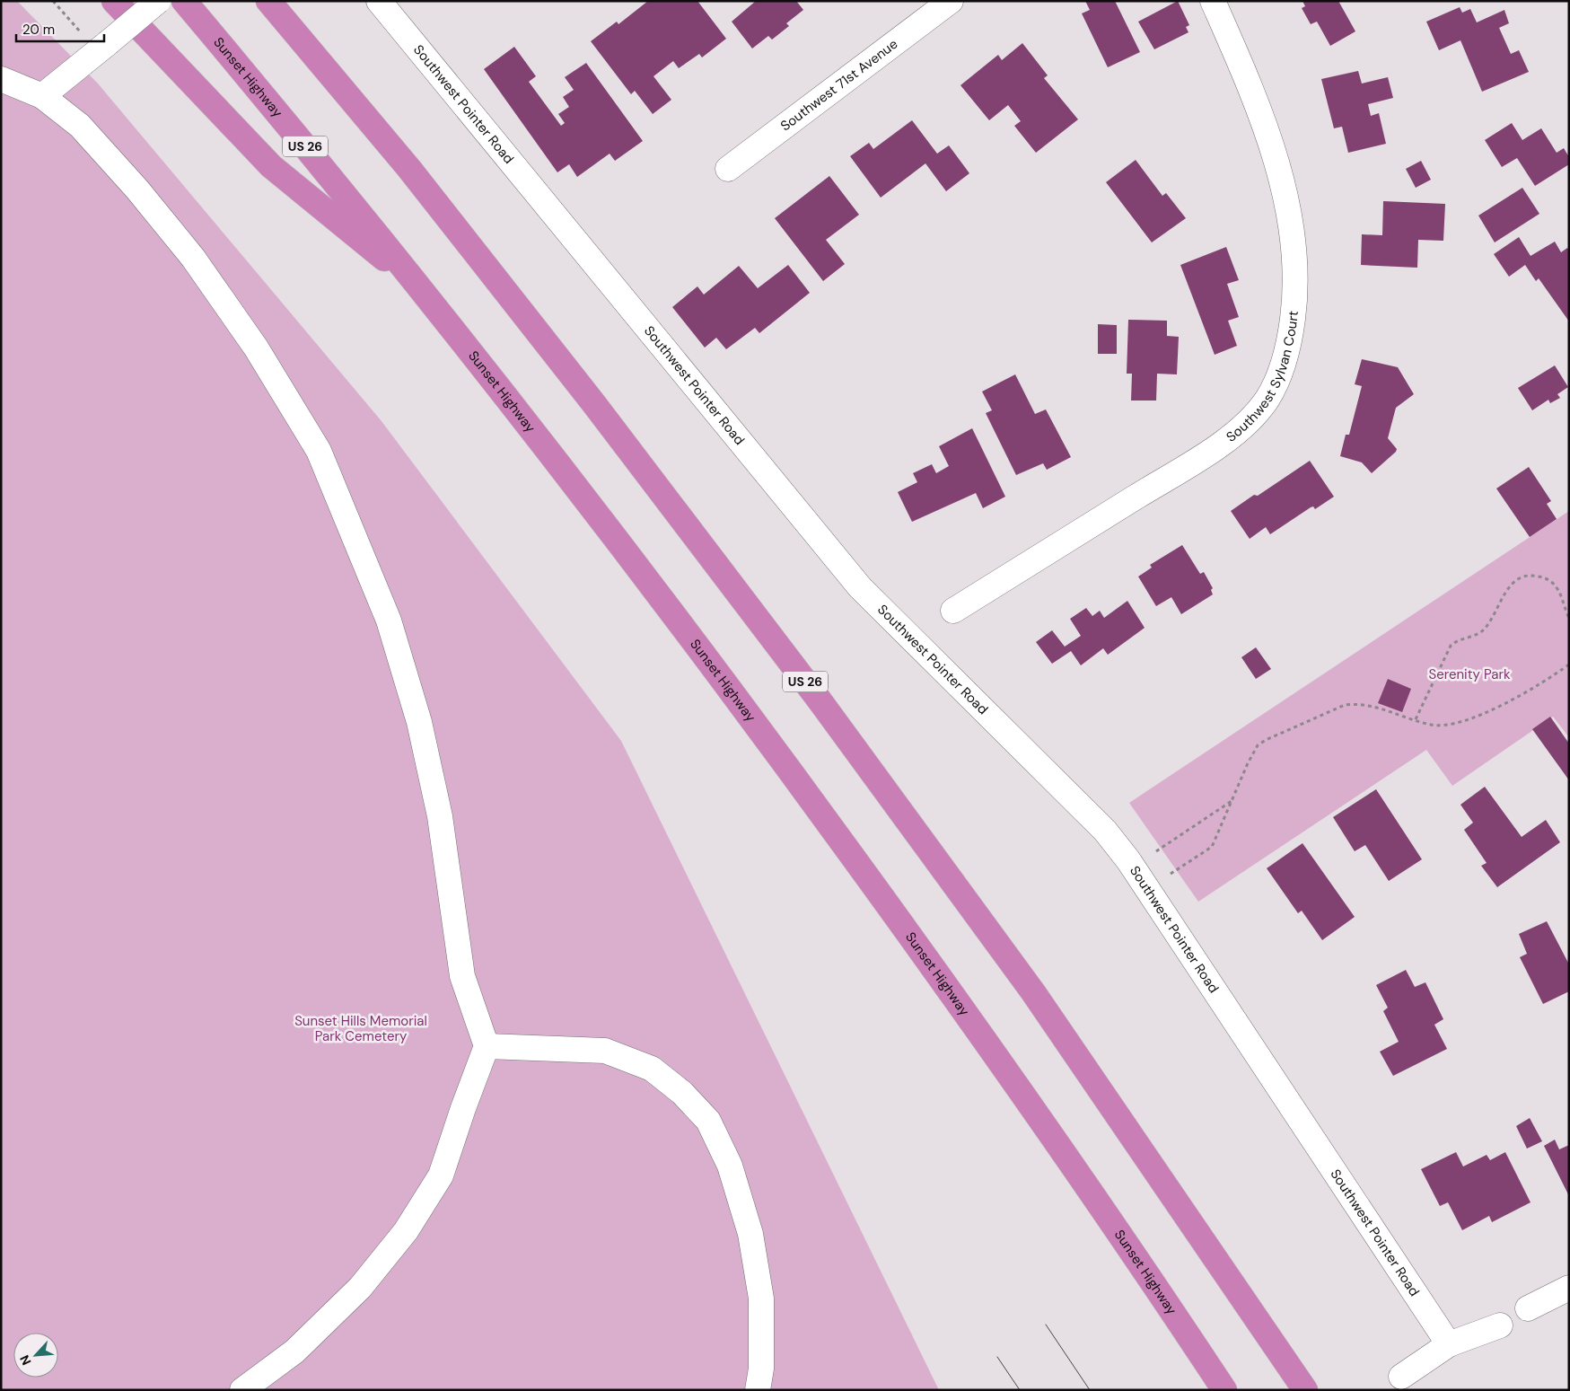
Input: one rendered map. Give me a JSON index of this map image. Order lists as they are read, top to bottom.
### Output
{
  "streets": {
    "highway": ["Sunset Highway", "US 26"],
    "street": ["Southwest 71st Avenue", "Southwest Pointer Road", "Southwest Sylvan Court"]
  },
  "parks": ["Serenity Park", "Sunset Hills Memorial Park Cemetery"],
  "scale_bar": "20 m",
  "north": "bottom left"
}
